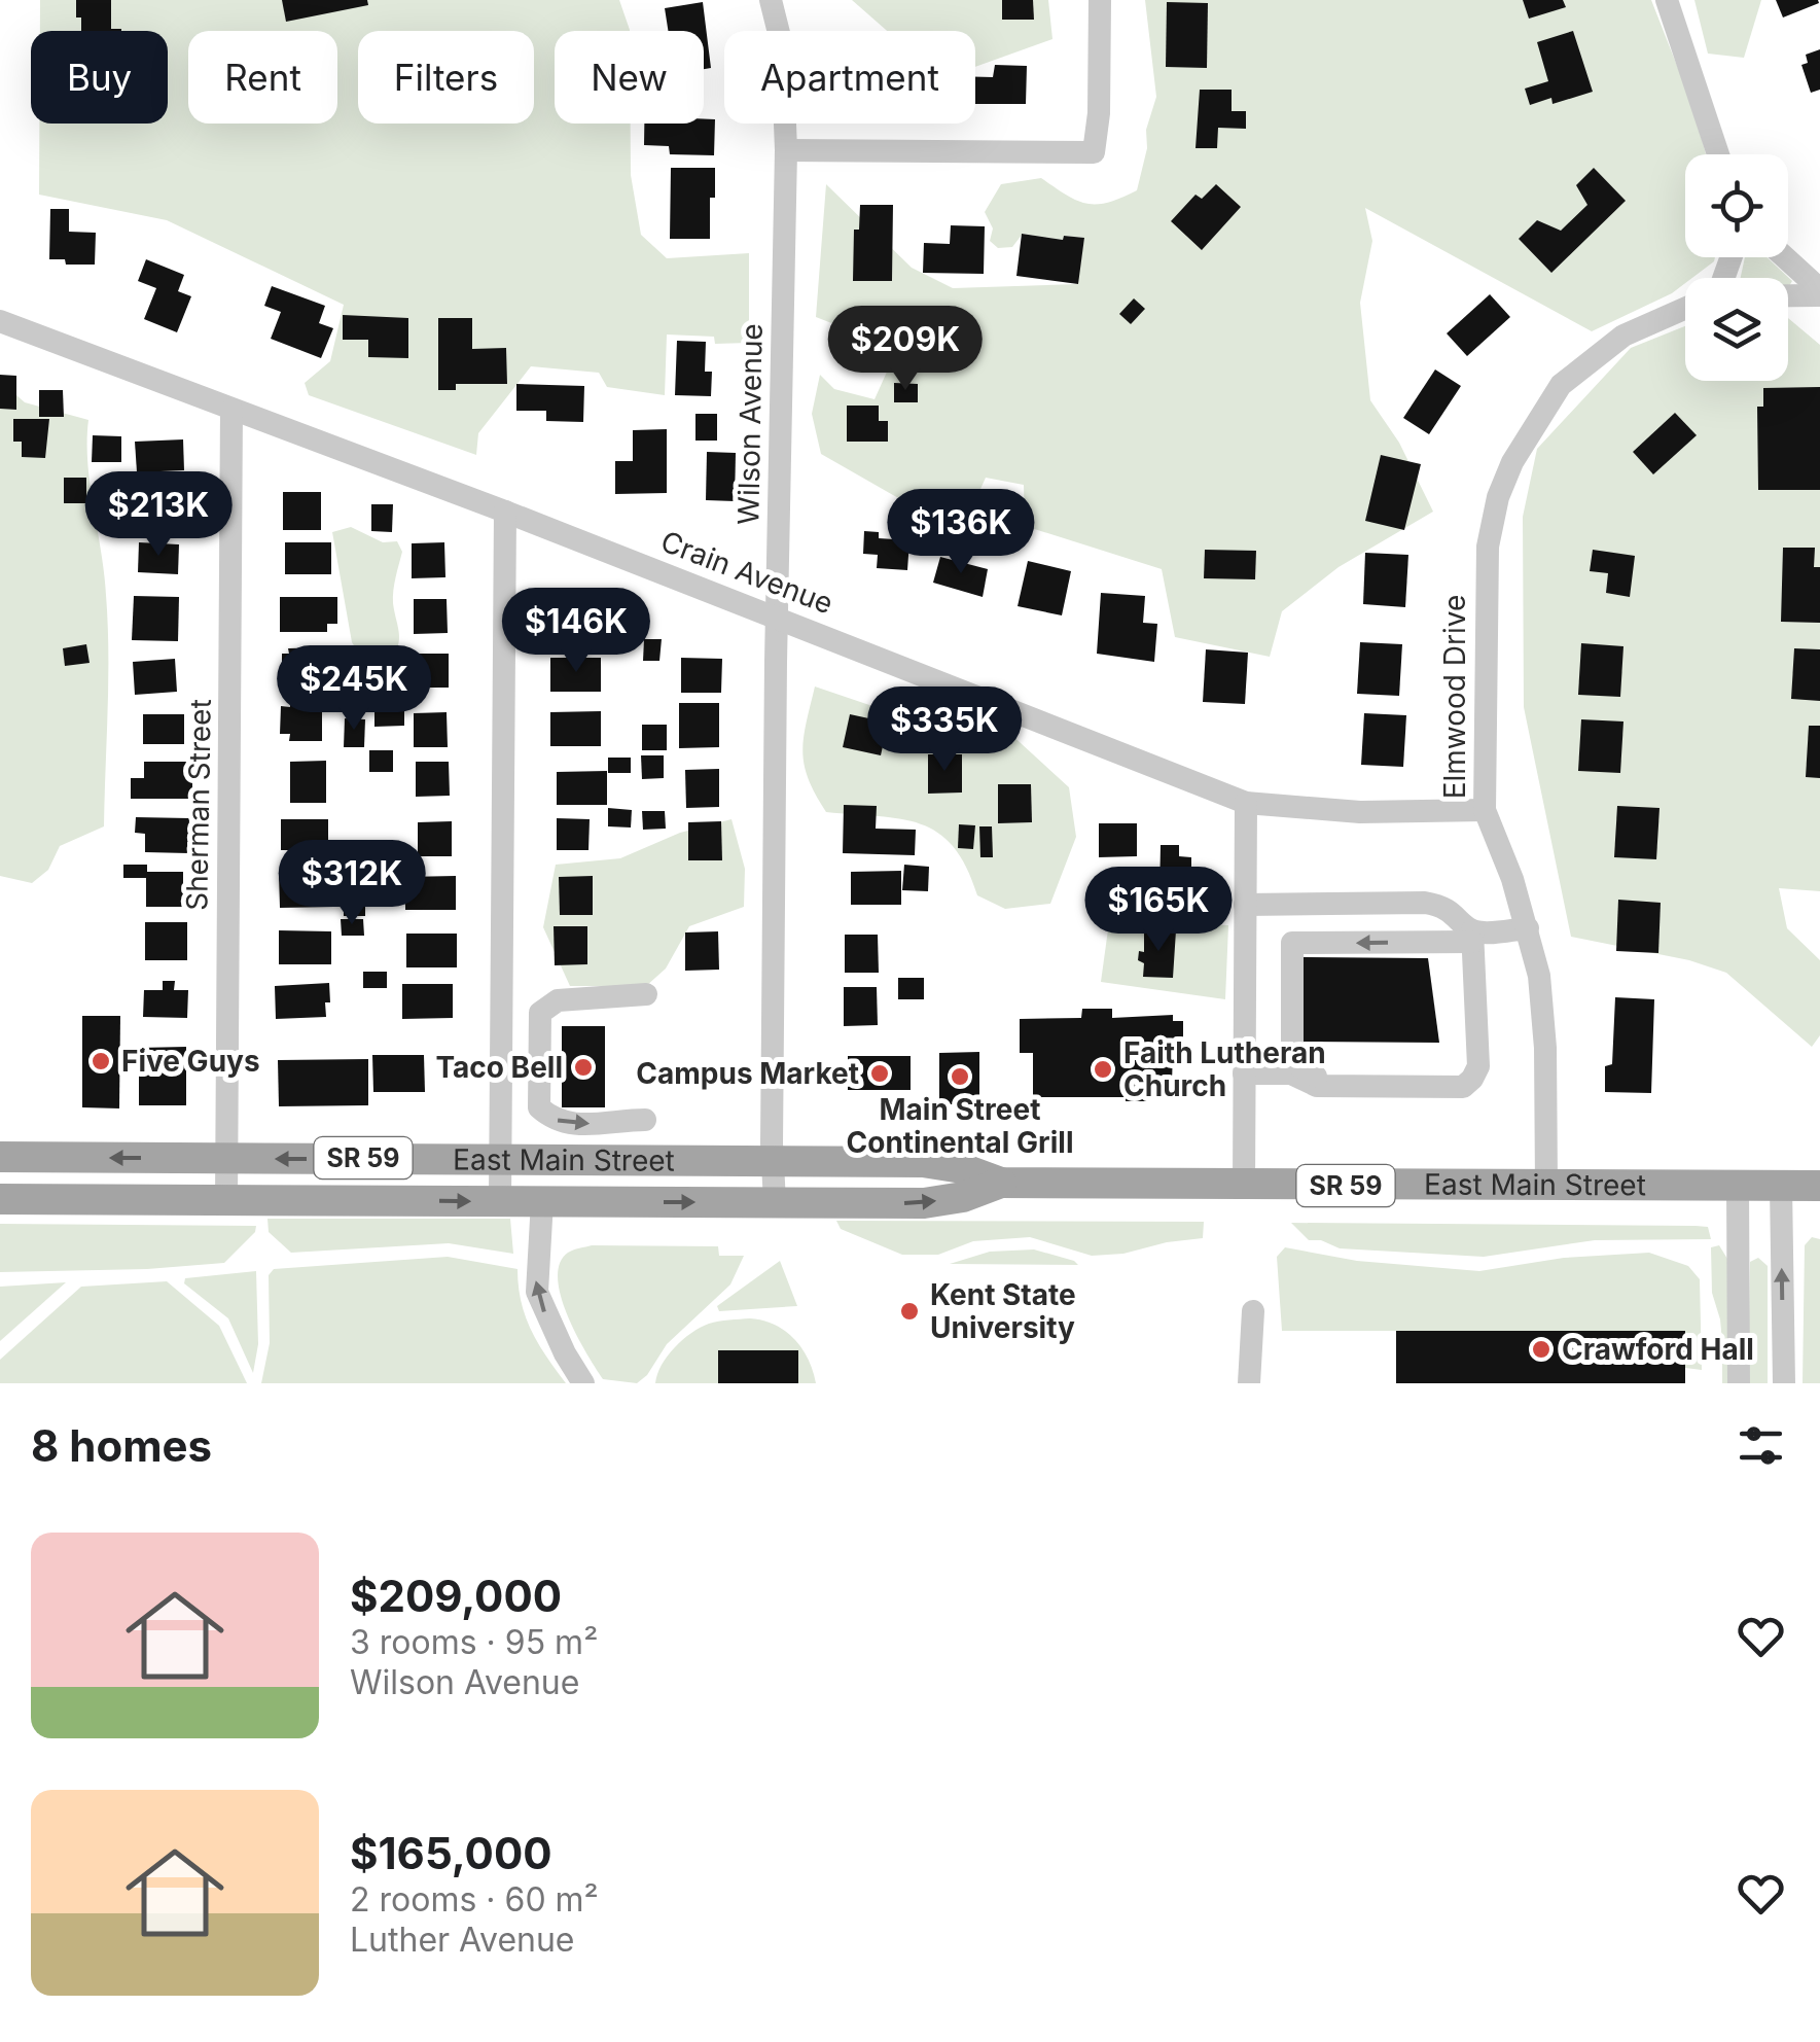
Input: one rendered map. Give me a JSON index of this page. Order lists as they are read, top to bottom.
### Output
{
  "streets": {
    "main road": ["SR 59", "East Main Street"],
    "street": [
      "Wilson Avenue",
      "Crain Avenue",
      "Elmwood Drive",
      "Sherman Street"
    ]
  },
  "crossings": [
    ["Wilson Avenue", "Crain Avenue"],
    ["Wilson Avenue", "East Main Street"],
    ["Crain Avenue", "Elmwood Drive"],
    ["Crain Avenue", "Sherman Street"],
    ["Elmwood Drive", "East Main Street"],
    ["Sherman Street", "East Main Street"]
  ],
  "places": [
    "Five Guys",
    "Taco Bell",
    "Faith Lutheran Church",
    "Campus Market",
    "Main Street Continental Grill",
    "Kent State University",
    "Crawford Hall"
  ],
  "page": {
    "chip": [
      "Buy",
      "Rent",
      "Filters",
      "New",
      "Apartment"
    ],
    "price": [
      "$209K",
      "$213K",
      "$136K",
      "$146K",
      "$245K",
      "$335K",
      "$312K",
      "$165K"
    ],
    "heading": "8 homes",
    "list": [
      {
        "name": "$209,000",
        "note": "3 rooms · 95 m² · Wilson Avenue"
      },
      {
        "name": "$165,000",
        "note": "2 rooms · 60 m² · Luther Avenue"
      }
    ]
  }
}
